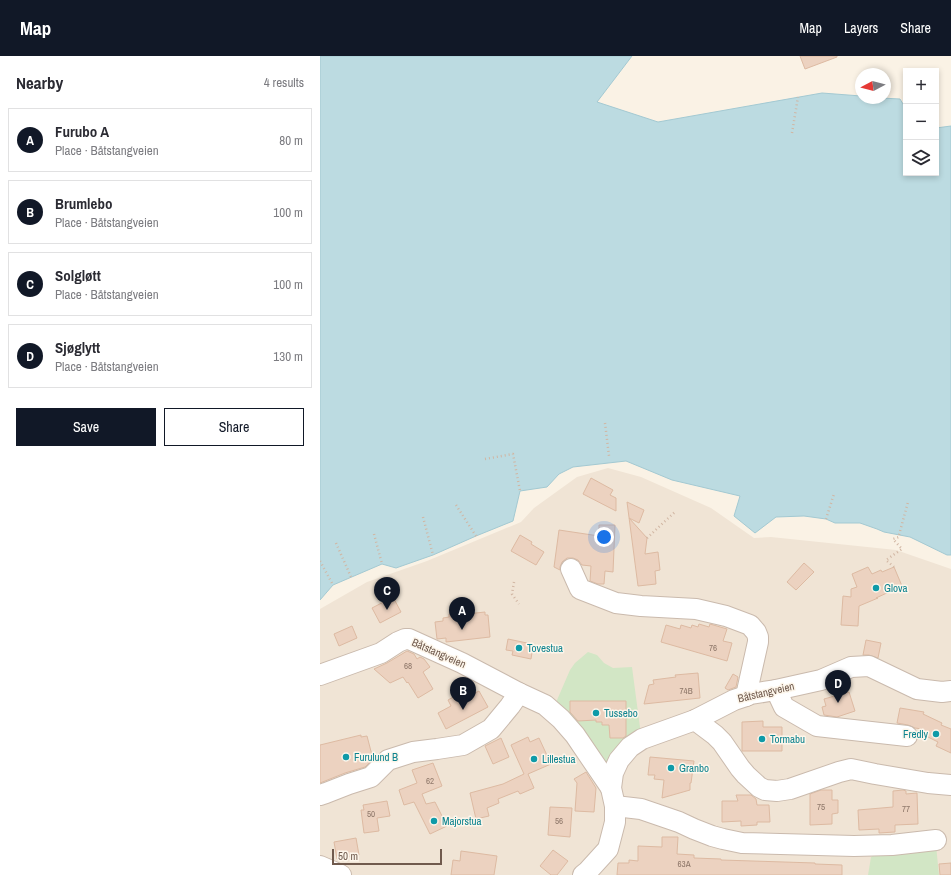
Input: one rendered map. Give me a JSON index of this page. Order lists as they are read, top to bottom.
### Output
{
  "streets": {
    "street": ["Båtstangveien"]
  },
  "places": [
    "Glova",
    "Tovestua",
    "Tussebo",
    "Fredly",
    "Tormabu",
    "Furulund B",
    "Lillestua",
    "Granbo",
    "Majorstua"
  ],
  "house_numbers": [
    "76",
    "68",
    "74B",
    "62",
    "75",
    "77",
    "50",
    "56",
    "63A"
  ],
  "scale_bar": "50 m",
  "north": "left",
  "page": {
    "header": "Map",
    "nav": ["Map", "Layers", "Share"],
    "heading": ["Nearby", "4 results"],
    "map_buttons": ["+", "−"],
    "list": [
      {
        "mark": "A",
        "name": "Furubo A",
        "note": "Place · Båtstangveien",
        "value": "80 m"
      },
      {
        "mark": "B",
        "name": "Brumlebo",
        "note": "Place · Båtstangveien",
        "value": "100 m"
      },
      {
        "mark": "C",
        "name": "Solgløtt",
        "note": "Place · Båtstangveien",
        "value": "100 m"
      },
      {
        "mark": "D",
        "name": "Sjøglytt",
        "note": "Place · Båtstangveien",
        "value": "130 m"
      }
    ],
    "buttons": ["Save", "Share"],
    "pins": [
      "C",
      "A",
      "D",
      "B"
    ],
    "scale": "50 m"
  }
}
